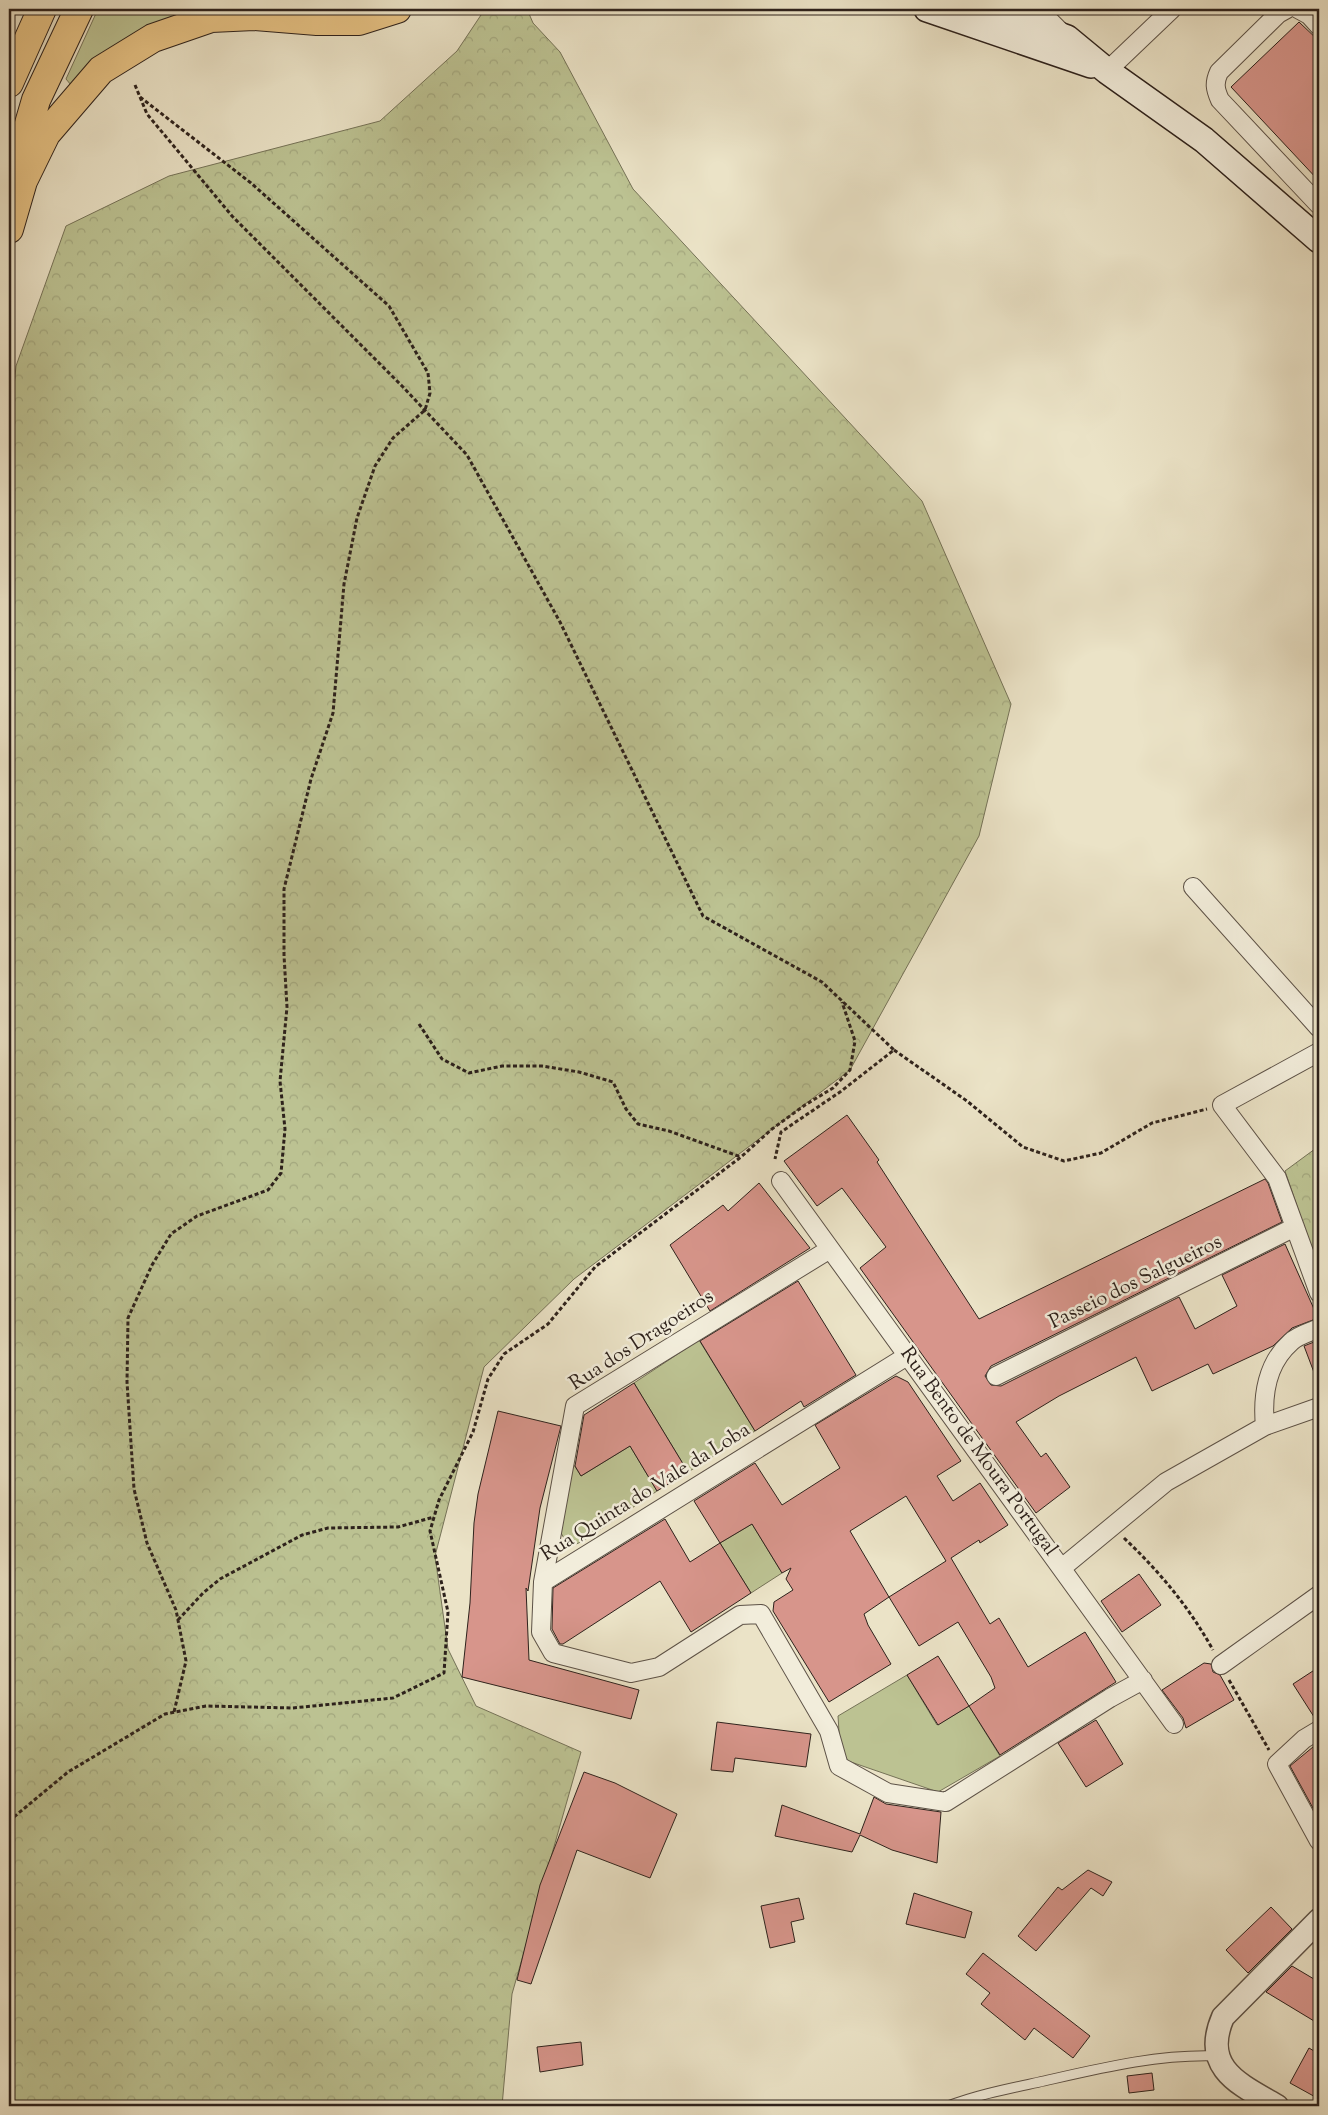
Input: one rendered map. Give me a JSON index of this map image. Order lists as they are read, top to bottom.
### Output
{
  "streets": {
    "street": [
      "Passeio dos Salgueiros",
      "Rua dos Dragoeiros",
      "Rua Bento de Moura Portugal",
      "Rua Quinta do Vale da Loba"
    ]
  },
  "crossings": [
    ["Rua dos Dragoeiros", "Rua Bento de Moura Portugal"],
    ["Rua dos Dragoeiros", "Rua Quinta do Vale da Loba"],
    ["Rua Bento de Moura Portugal", "Rua Quinta do Vale da Loba"]
  ]
}
